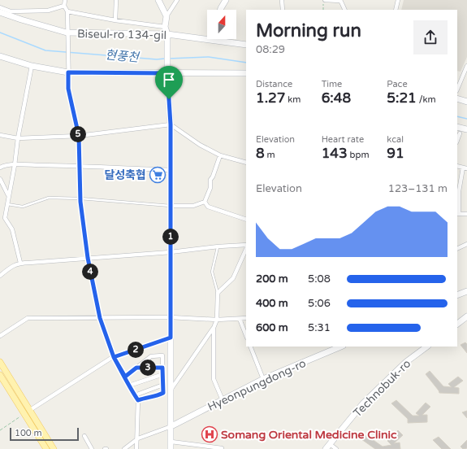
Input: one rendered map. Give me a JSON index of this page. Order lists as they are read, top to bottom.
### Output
{
  "streets": {
    "street": ["Biseul-ro 134-gil", "Hyeonpungdong-ro", "Technobuk-ro"]
  },
  "water": ["현풍천"],
  "places": {
    "supermarket": ["달성축협"],
    "hospital": ["Somang Oriental Medicine Clinic"]
  },
  "scale_bar": "100 m",
  "north": "top",
  "page": {
    "heading": ["Morning run", "08:29"],
    "stats": [
      ["Distance", "1.27 km"],
      ["Time", "6:48"],
      ["Pace", "5:21 /km"],
      ["Elevation", "8 m"],
      ["Heart rate", "143 bpm"],
      ["kcal", "91"]
    ],
    "pins": [
      "5",
      "1",
      "4",
      "2",
      "3"
    ],
    "chart": ["Elevation", "123–131 m"],
    "list": [
      {
        "name": "200 m",
        "note": "5:08"
      },
      {
        "name": "400 m",
        "note": "5:06"
      },
      {
        "name": "600 m",
        "note": "5:31"
      }
    ],
    "scale": "100 m"
  }
}
